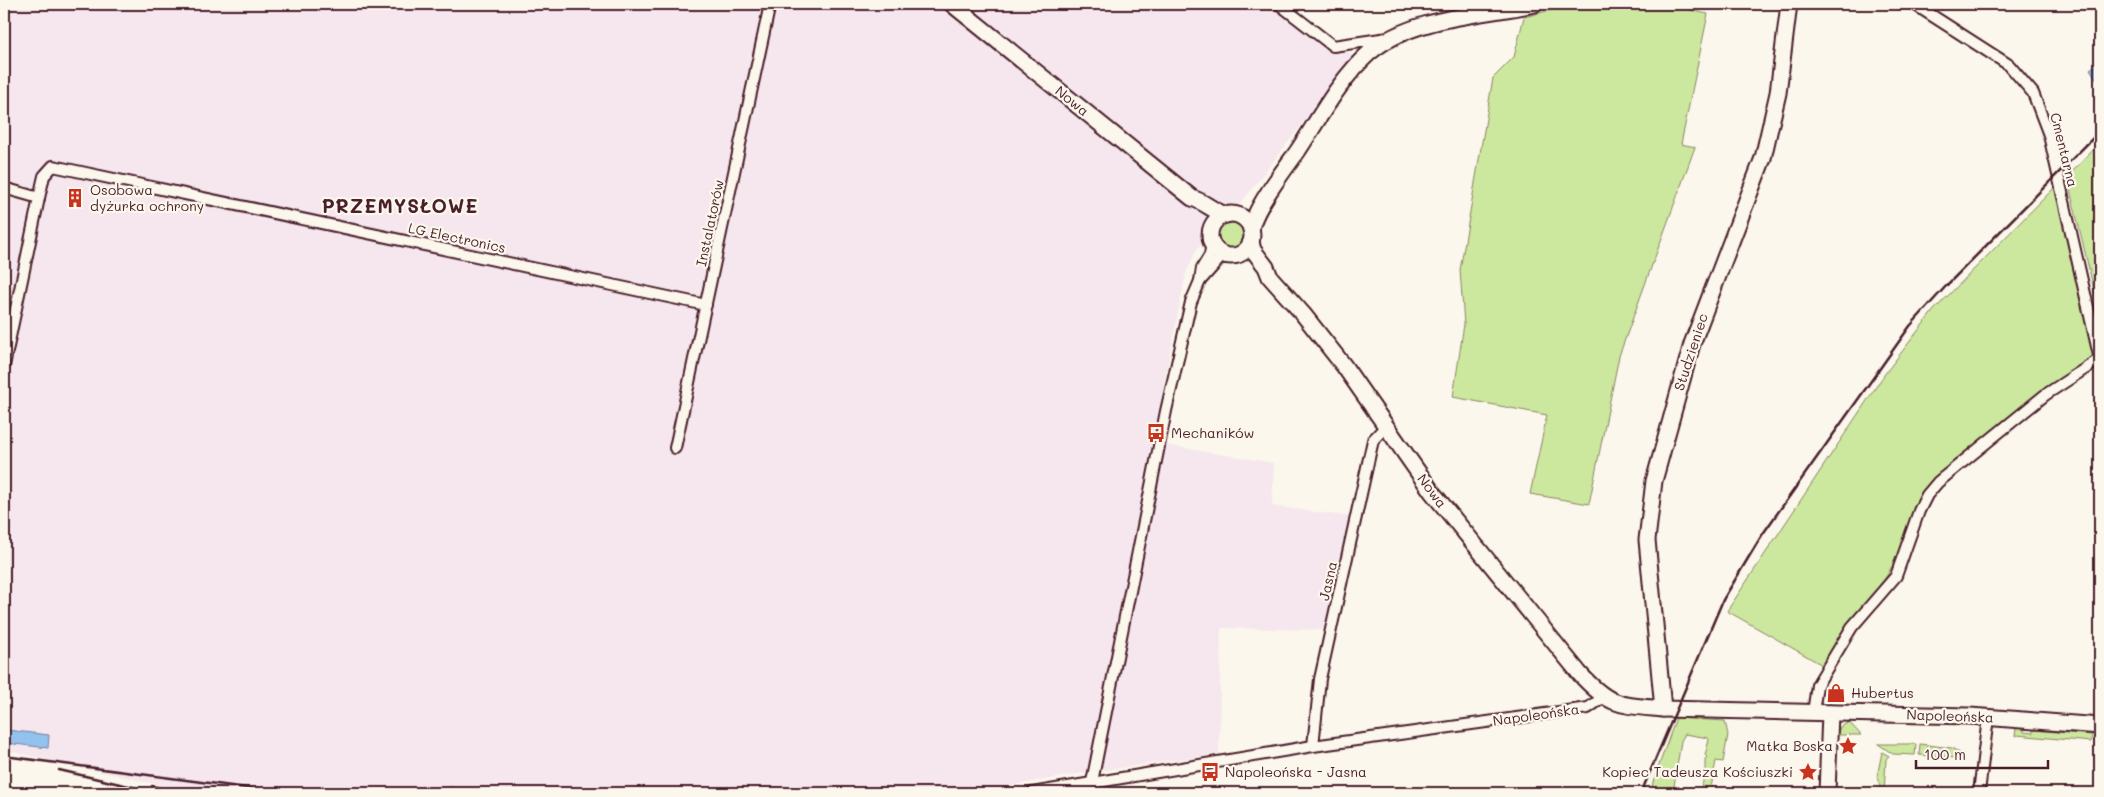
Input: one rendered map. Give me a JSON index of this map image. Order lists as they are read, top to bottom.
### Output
{
  "streets": {
    "street": [
      "Nowa",
      "Cmentarna",
      "Instalatorów",
      "LG Electronics",
      "Studzieniec",
      "Jasna",
      "Napoleońska"
    ]
  },
  "crossings": [
    ["Nowa", "Jasna"],
    ["Nowa", "Napoleońska"],
    ["Instalatorów", "LG Electronics"],
    ["Studzieniec", "Napoleońska"],
    ["Jasna", "Napoleońska"]
  ],
  "districts": ["PRZEMYSŁOWE"],
  "places": {
    "building": ["Osobowa dyżurka ochrony"],
    "bus stop": ["Mechaników", "Napoleońska - Jasna"],
    "shop": ["Hubertus"],
    "place": ["Matka Boska", "Kopiec Tadeusza Kościuszki"]
  },
  "scale_bar": "100 m"
}
